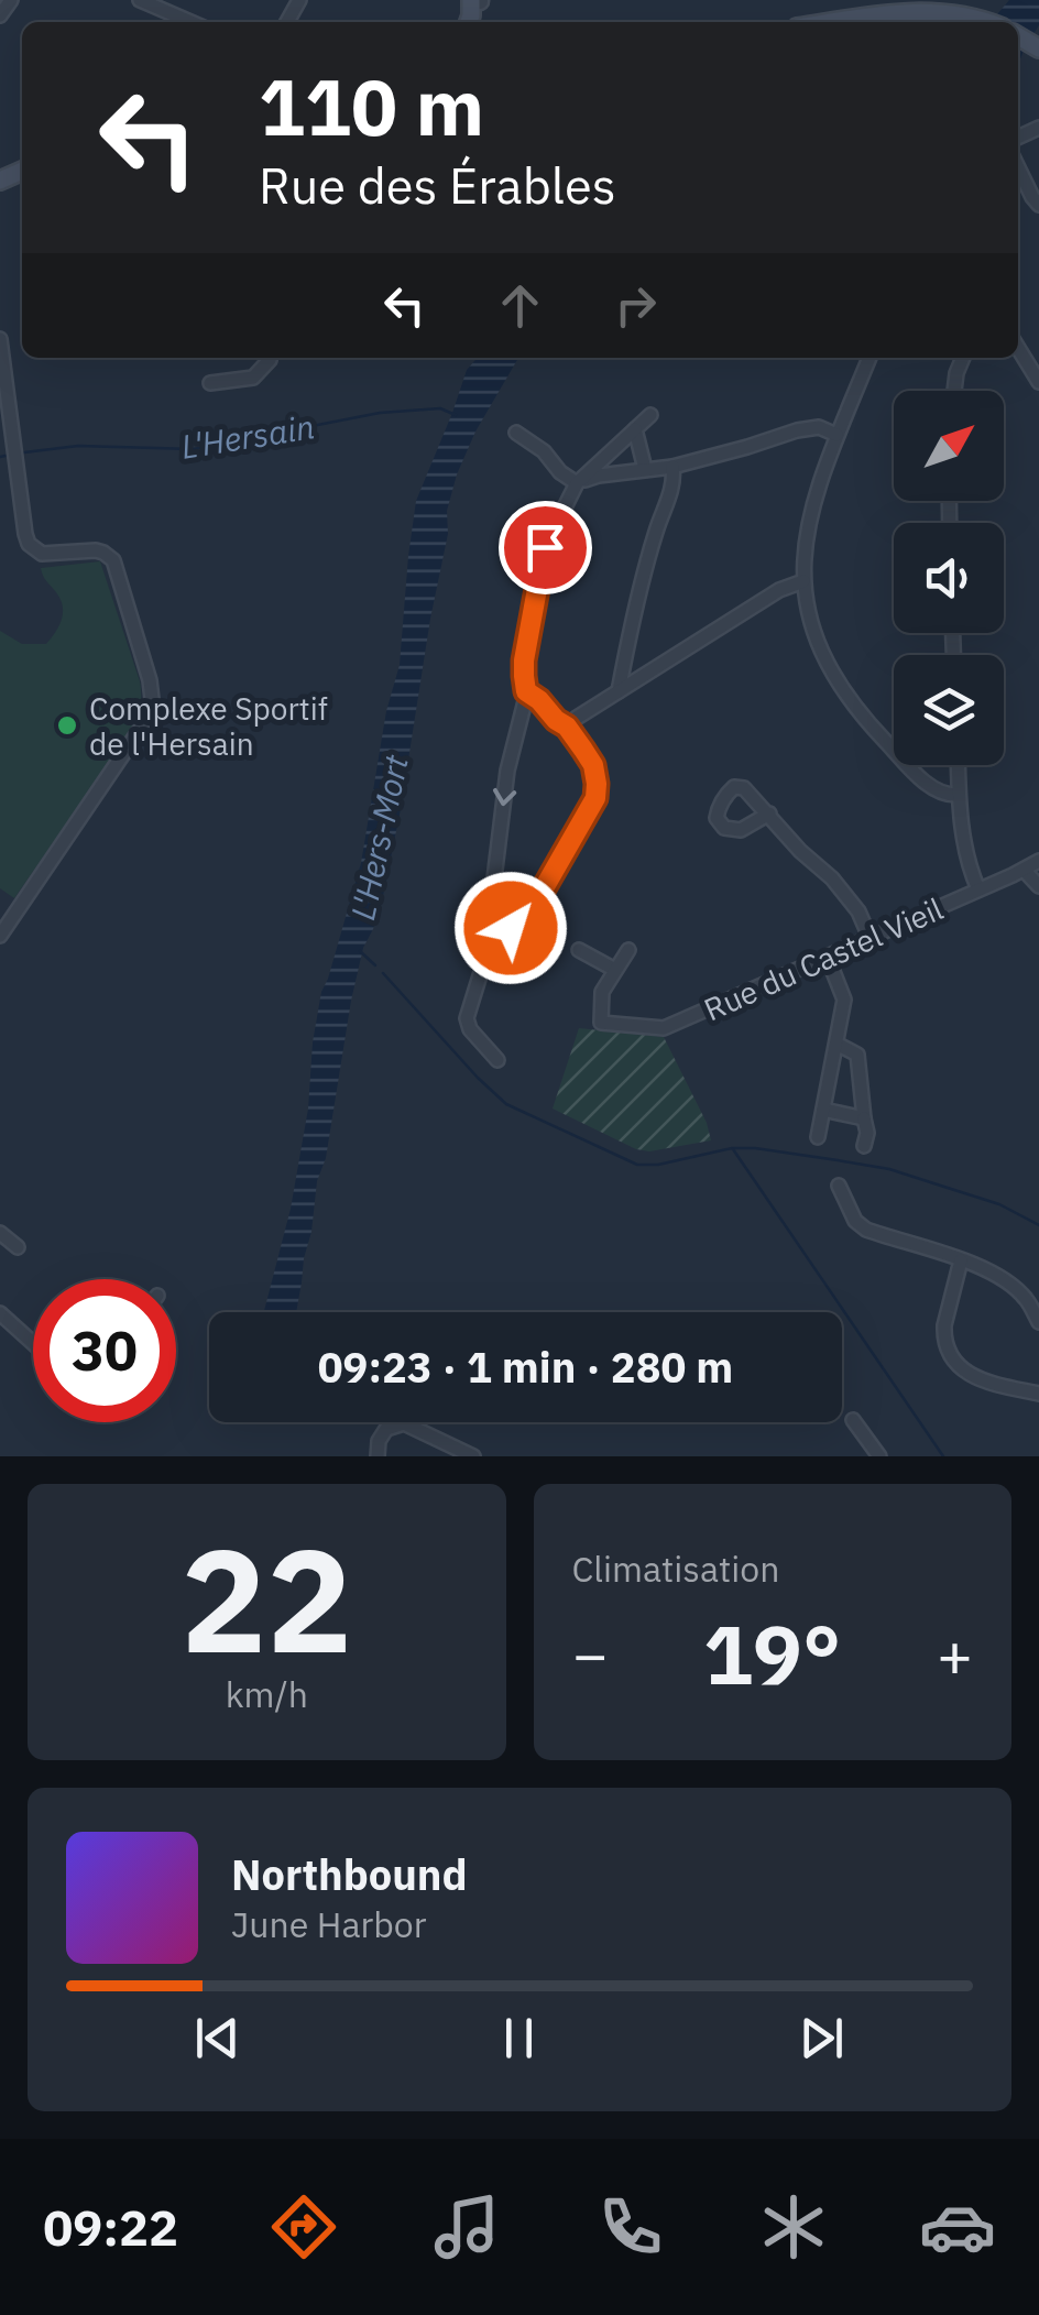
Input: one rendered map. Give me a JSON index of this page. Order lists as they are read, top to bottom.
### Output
{
  "streets": {
    "street": ["Rue du Castel Vieil"]
  },
  "water": ["L'Hersain", "L'Hers-Mort"],
  "places": ["Complexe Sportif de l'Hersain"],
  "north": "top right",
  "page": {
    "turn": ["110 m", "Rue des Érables"],
    "limit": "30",
    "trip": "09:23 · 1 min · 280 m",
    "tile": [
      ["22", "km/h"],
      "Climatisation"
    ],
    "heat": ["−", "19°", "+"],
    "song": ["Northbound", "June Harbor"],
    "tabs": "09:22"
  }
}
